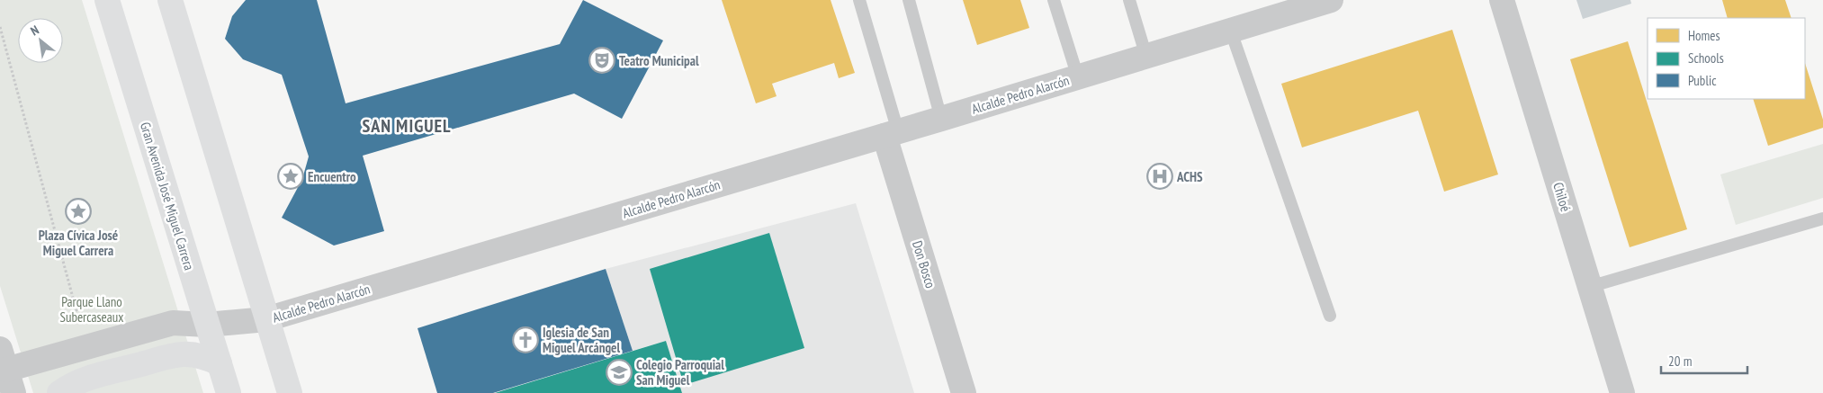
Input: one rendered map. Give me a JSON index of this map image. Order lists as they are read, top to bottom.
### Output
{
  "streets": {
    "main road": ["Gran Avenida José Miguel Carrera"],
    "street": ["Alcalde Pedro Alarcón", "Chiloé", "Don Bosco"]
  },
  "crossings": [
    ["Alcalde Pedro Alarcón", "Gran Avenida José Miguel Carrera"],
    ["Alcalde Pedro Alarcón", "Don Bosco"]
  ],
  "districts": ["SAN MIGUEL"],
  "parks": ["Parque Llano Subercaseaux"],
  "places": {
    "theatre": ["Teatro Municipal"],
    "place": ["Encuentro", "Plaza Cívica José Miguel Carrera"],
    "hospital": ["ACHS"],
    "church": ["Iglesia de San Miguel Arcángel"],
    "school or university": ["Colegio Parroquial San Miguel"]
  },
  "legend": ["Homes", "Schools", "Public"],
  "scale_bar": "20 m",
  "north": "top left"
}
